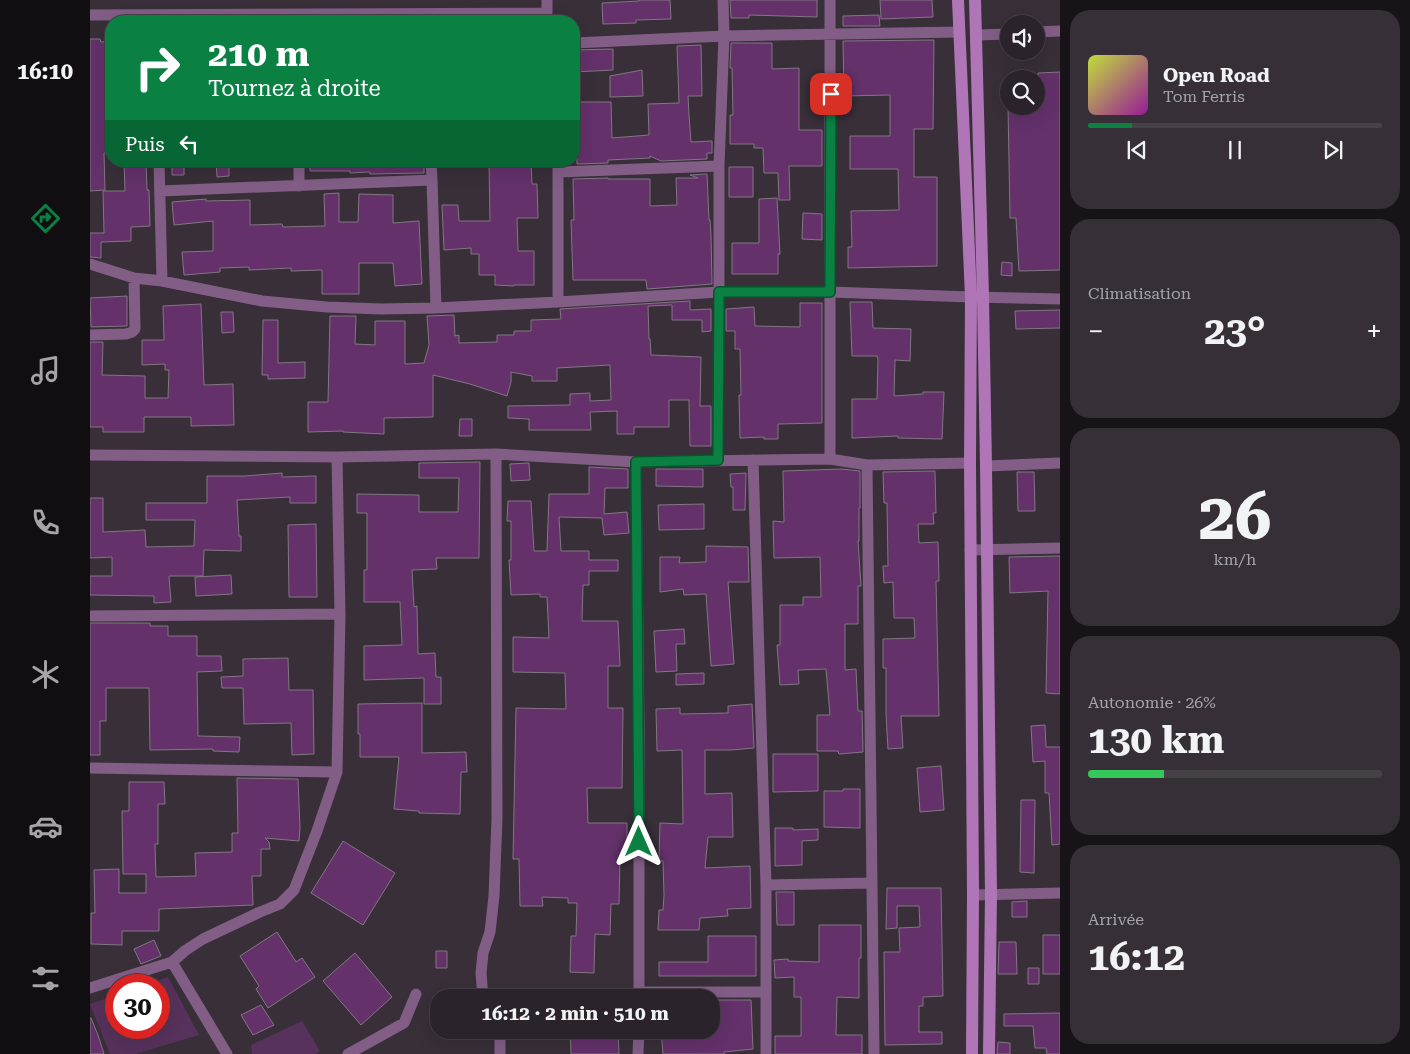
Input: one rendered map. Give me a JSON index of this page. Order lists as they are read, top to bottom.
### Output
{
  "page": {
    "tabs": "16:10",
    "turn": ["210 m", "Tournez à droite"],
    "song": ["Open Road", "Tom Ferris"],
    "then": "Puis",
    "tile": [
      "Climatisation",
      ["26", "km/h"],
      ["Autonomie · 26%", "130 km"],
      ["Arrivée", "16:12"]
    ],
    "heat": ["−", "23°", "+"],
    "limit": "30",
    "trip": "16:12 · 2 min · 510 m"
  }
}
